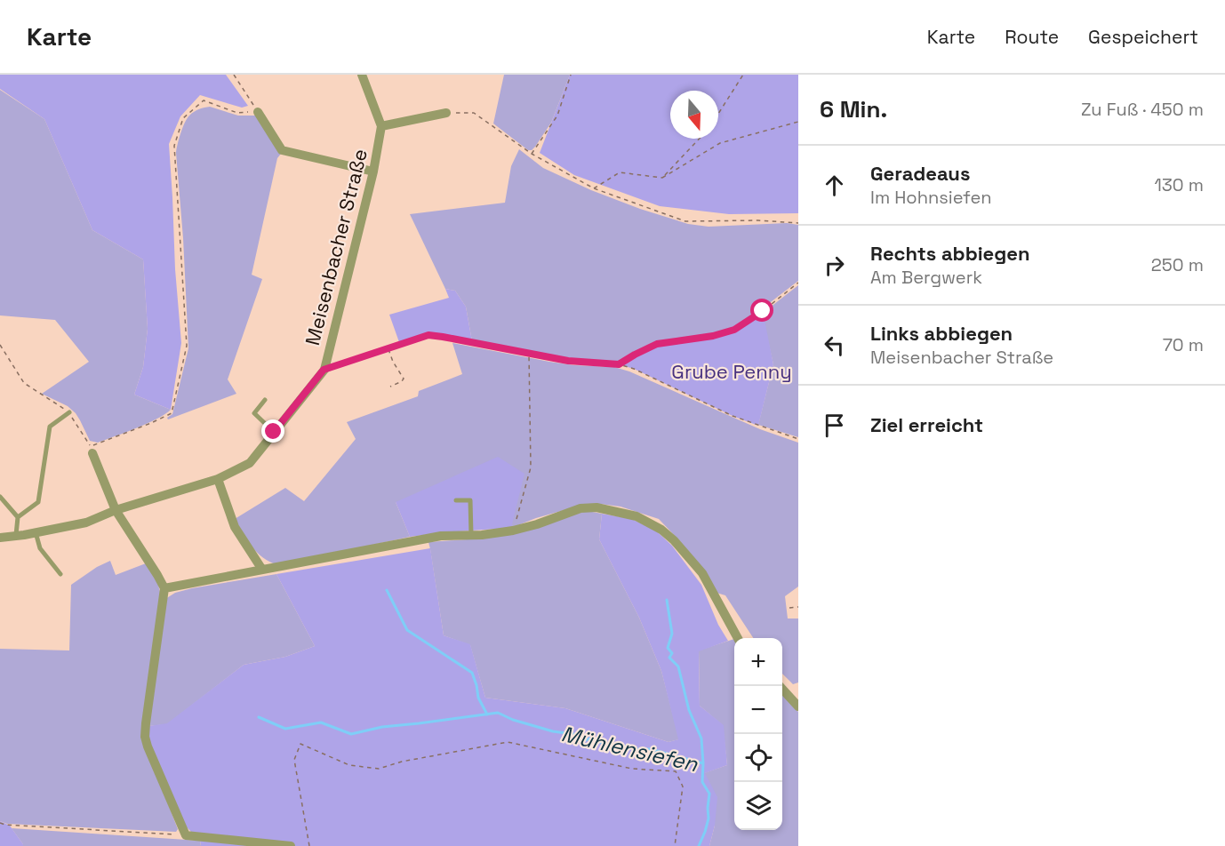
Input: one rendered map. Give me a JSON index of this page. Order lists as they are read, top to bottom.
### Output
{
  "streets": {
    "street": ["Meisenbacher Straße"]
  },
  "water": ["Mühlensiefen"],
  "parks": ["Grube Penny"],
  "north": "bottom",
  "page": {
    "header": "Karte",
    "nav": ["Karte", "Route", "Gespeichert"],
    "heading": ["6 Min.", "Zu Fuß · 450 m"],
    "list": [
      ["Geradeaus", "Im Hohnsiefen", "130 m"],
      ["Rechts abbiegen", "Am Bergwerk", "250 m"],
      ["Links abbiegen", "Meisenbacher Straße", "70 m"],
      "Ziel erreicht"
    ],
    "map_buttons": ["+", "−"]
  }
}
